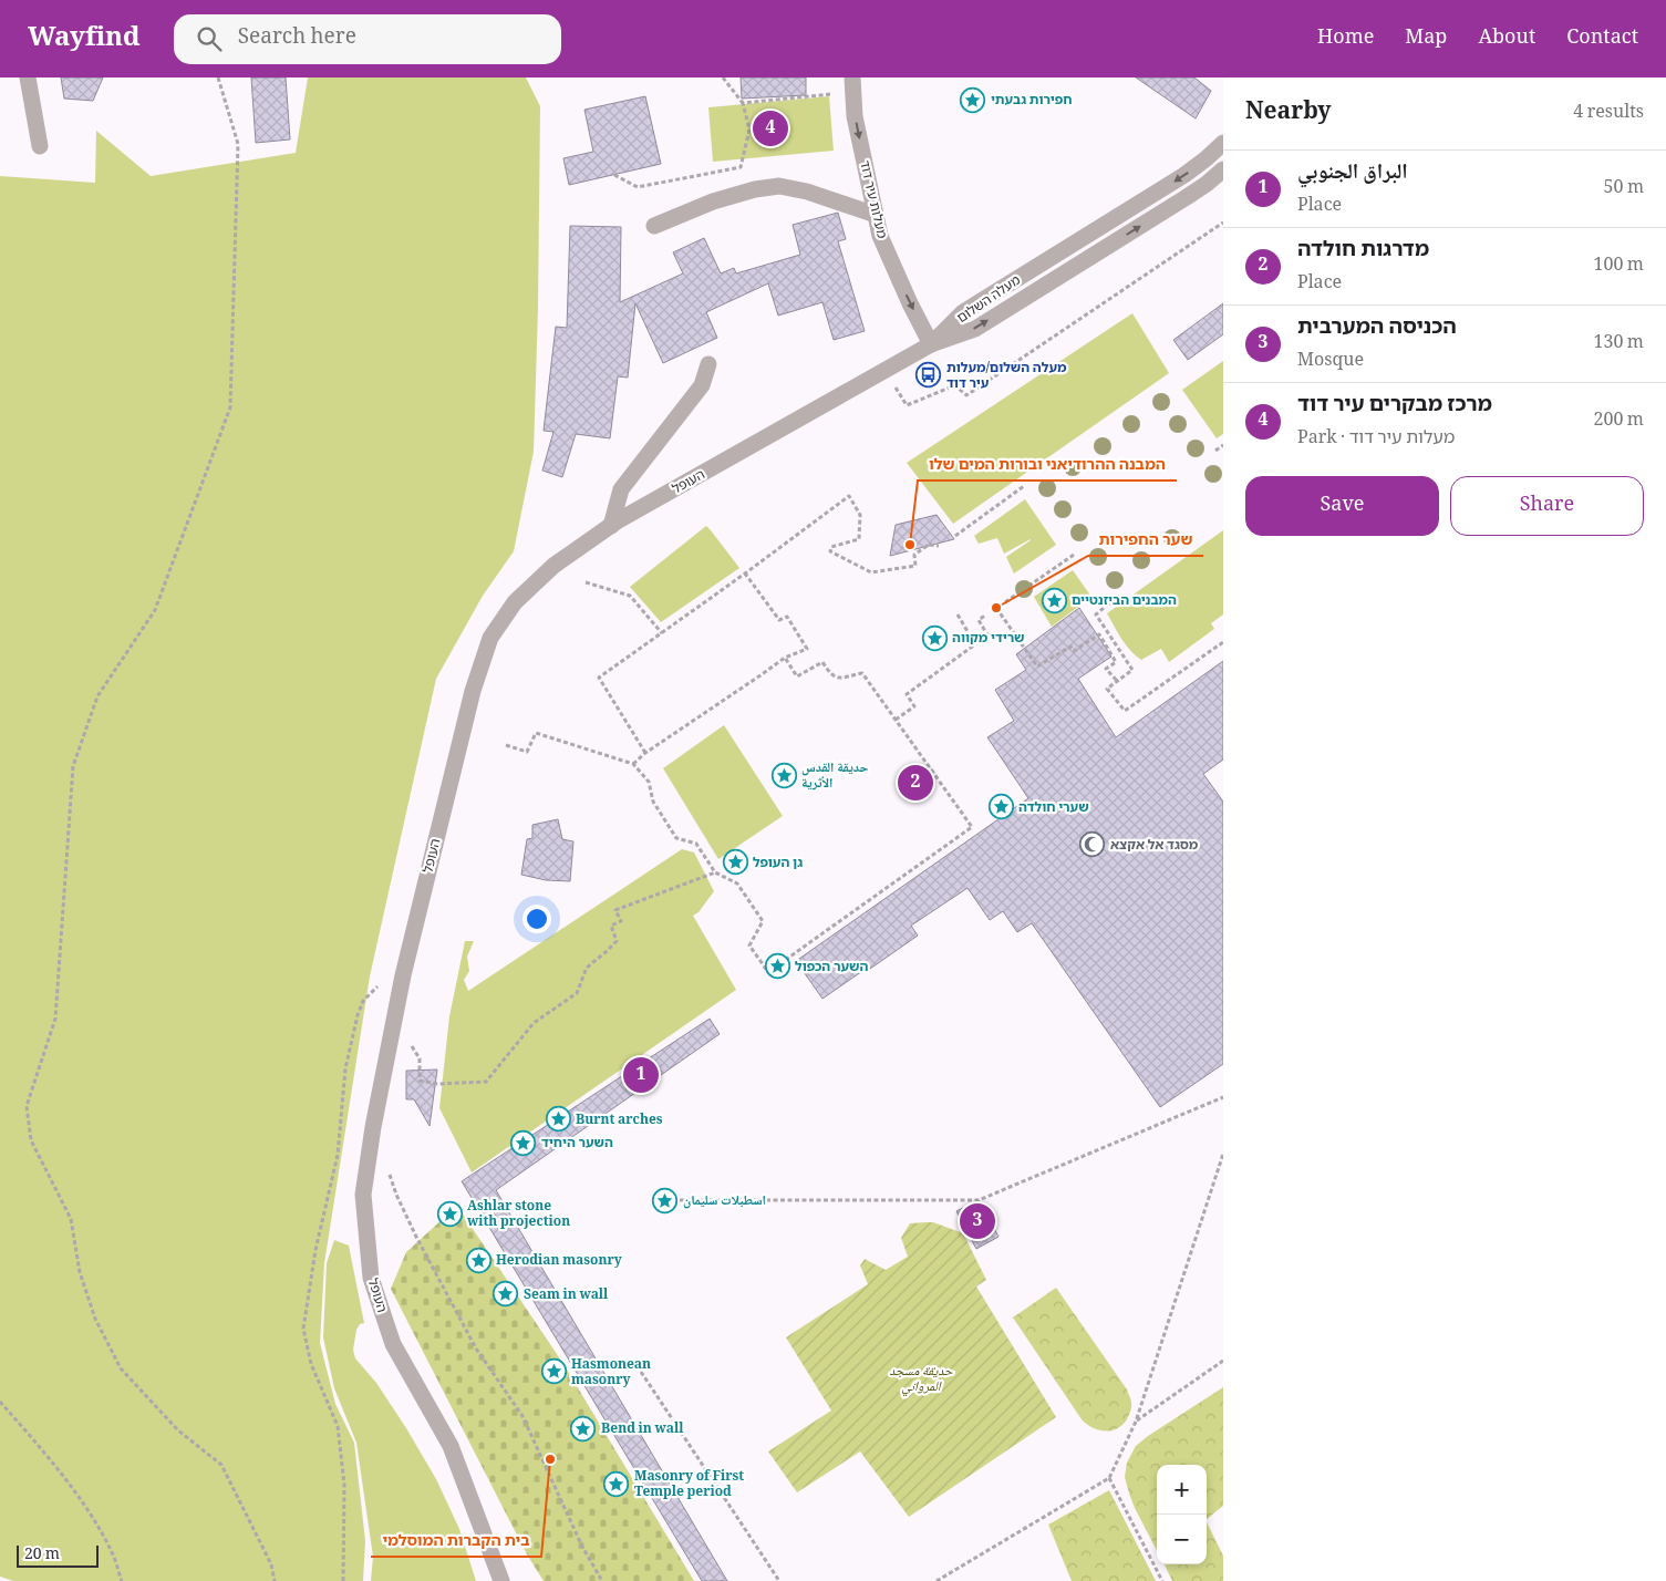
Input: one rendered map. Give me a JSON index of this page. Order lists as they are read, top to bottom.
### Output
{
  "streets": {
    "street": ["מעלות עיר דוד", "מעלה השלום", "העופל"]
  },
  "crossings": [
    ["מעלות עיר דוד", "מעלה השלום"],
    ["מעלות עיר דוד", "העופל"],
    ["מעלה השלום", "העופל"]
  ],
  "one_way": ["מעלות עיר דוד"],
  "parks": ["حديقة مسجد المرواني"],
  "places": {
    "place": [
      "חפירות גבעתי",
      "המבנים הביזנטיים",
      "שרידי מקווה",
      "حديقة القدس الأثرية",
      "שערי חולדה",
      "גן העופל",
      "השער הכפול",
      "Burnt arches",
      "השער היחיד",
      "اسطبلات سليمان",
      "Ashlar stone with projection",
      "Herodian masonry",
      "Seam in wall",
      "Hasmonean masonry",
      "Bend in wall",
      "Masonry of First Temple period"
    ],
    "bus stop": ["מעלה השלום/מעלות עיר דוד"],
    "other": ["המבנה ההרודיאני ובורות המים שלו", "שער החפירות", "בית הקברות המוסלמי"],
    "mosque": ["מסגד אל אקצא"]
  },
  "scale_bar": "20 m",
  "page": {
    "header": "Wayfind",
    "search": "Search here",
    "nav": [
      "Home",
      "Map",
      "About",
      "Contact"
    ],
    "heading": ["Nearby", "4 results"],
    "pins": [
      "4",
      "2",
      "1",
      "3"
    ],
    "list": [
      {
        "mark": "1",
        "name": "البراق الجنوبي",
        "note": "Place",
        "value": "50 m"
      },
      {
        "mark": "2",
        "name": "מדרגות חולדה",
        "note": "Place",
        "value": "100 m"
      },
      {
        "mark": "3",
        "name": "הכניסה המערבית",
        "note": "Mosque",
        "value": "130 m"
      },
      {
        "mark": "4",
        "name": "מרכז מבקרים עיר דוד",
        "note": "Park · מעלות עיר דוד",
        "value": "200 m"
      }
    ],
    "buttons": ["Save", "Share"],
    "map_buttons": ["+", "−"],
    "scale": "20 m"
  }
}
